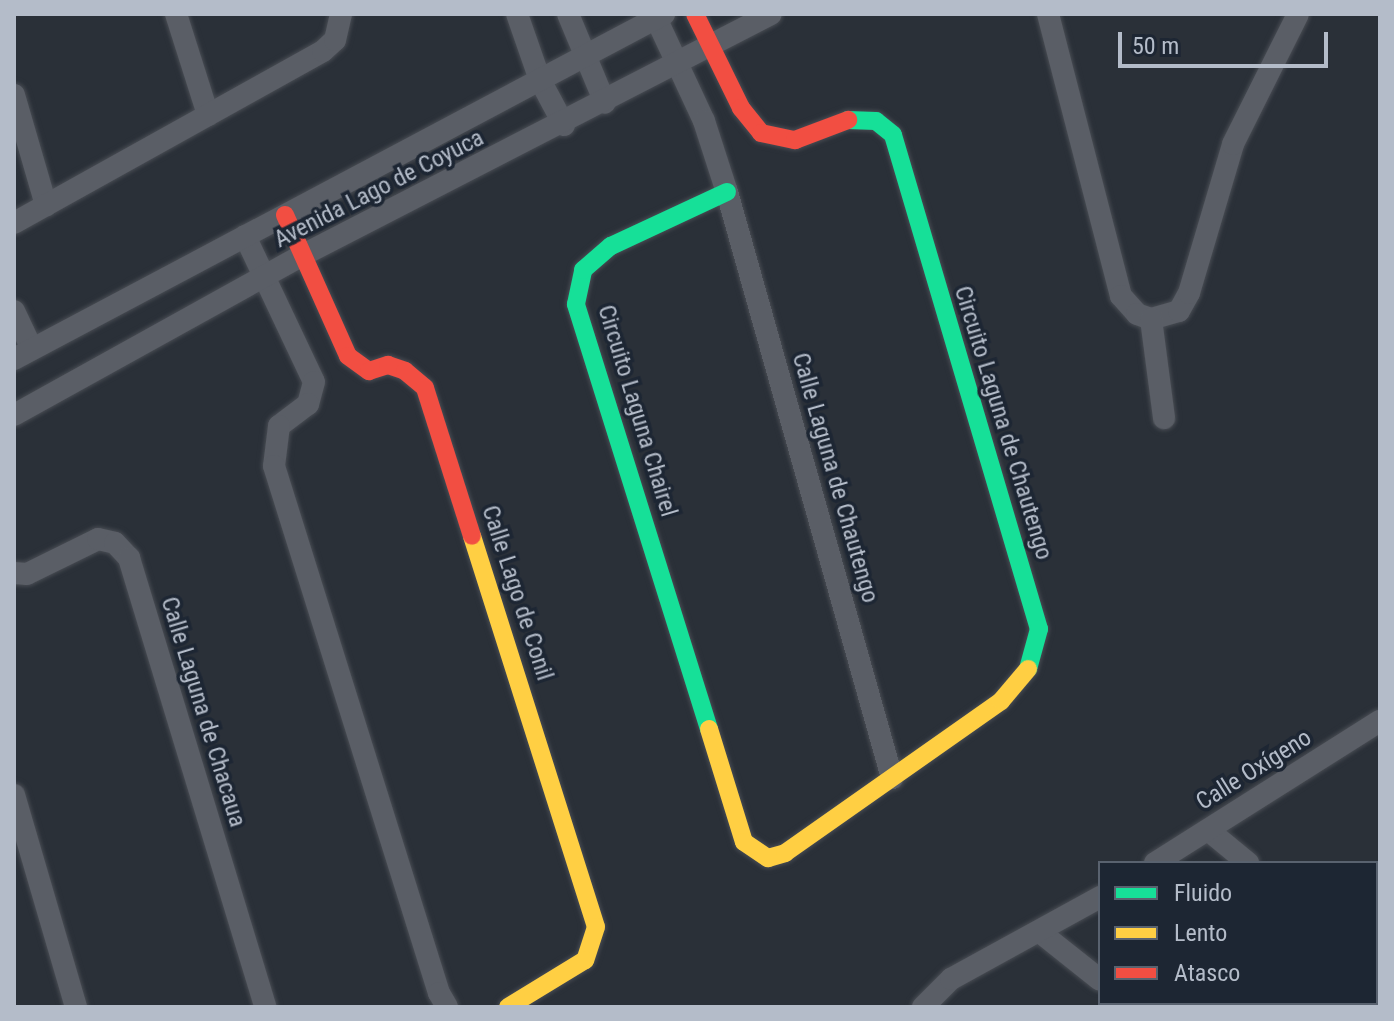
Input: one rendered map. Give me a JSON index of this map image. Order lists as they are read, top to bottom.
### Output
{
  "streets": {
    "street": [
      "Avenida Lago de Coyuca",
      "Circuito Laguna Chairel",
      "Circuito Laguna de Chautengo",
      "Calle Laguna de Chautengo",
      "Calle Lago de Conil",
      "Calle Laguna de Chacaua",
      "Calle Oxígeno"
    ]
  },
  "crossings": [
    ["Avenida Lago de Coyuca", "Circuito Laguna de Chautengo"],
    ["Avenida Lago de Coyuca", "Calle Lago de Conil"],
    ["Circuito Laguna Chairel", "Circuito Laguna de Chautengo"],
    ["Circuito Laguna Chairel", "Calle Laguna de Chautengo"],
    ["Circuito Laguna de Chautengo", "Calle Laguna de Chautengo"]
  ],
  "legend": ["Fluido", "Lento", "Atasco"],
  "scale_bar": "50 m"
}
